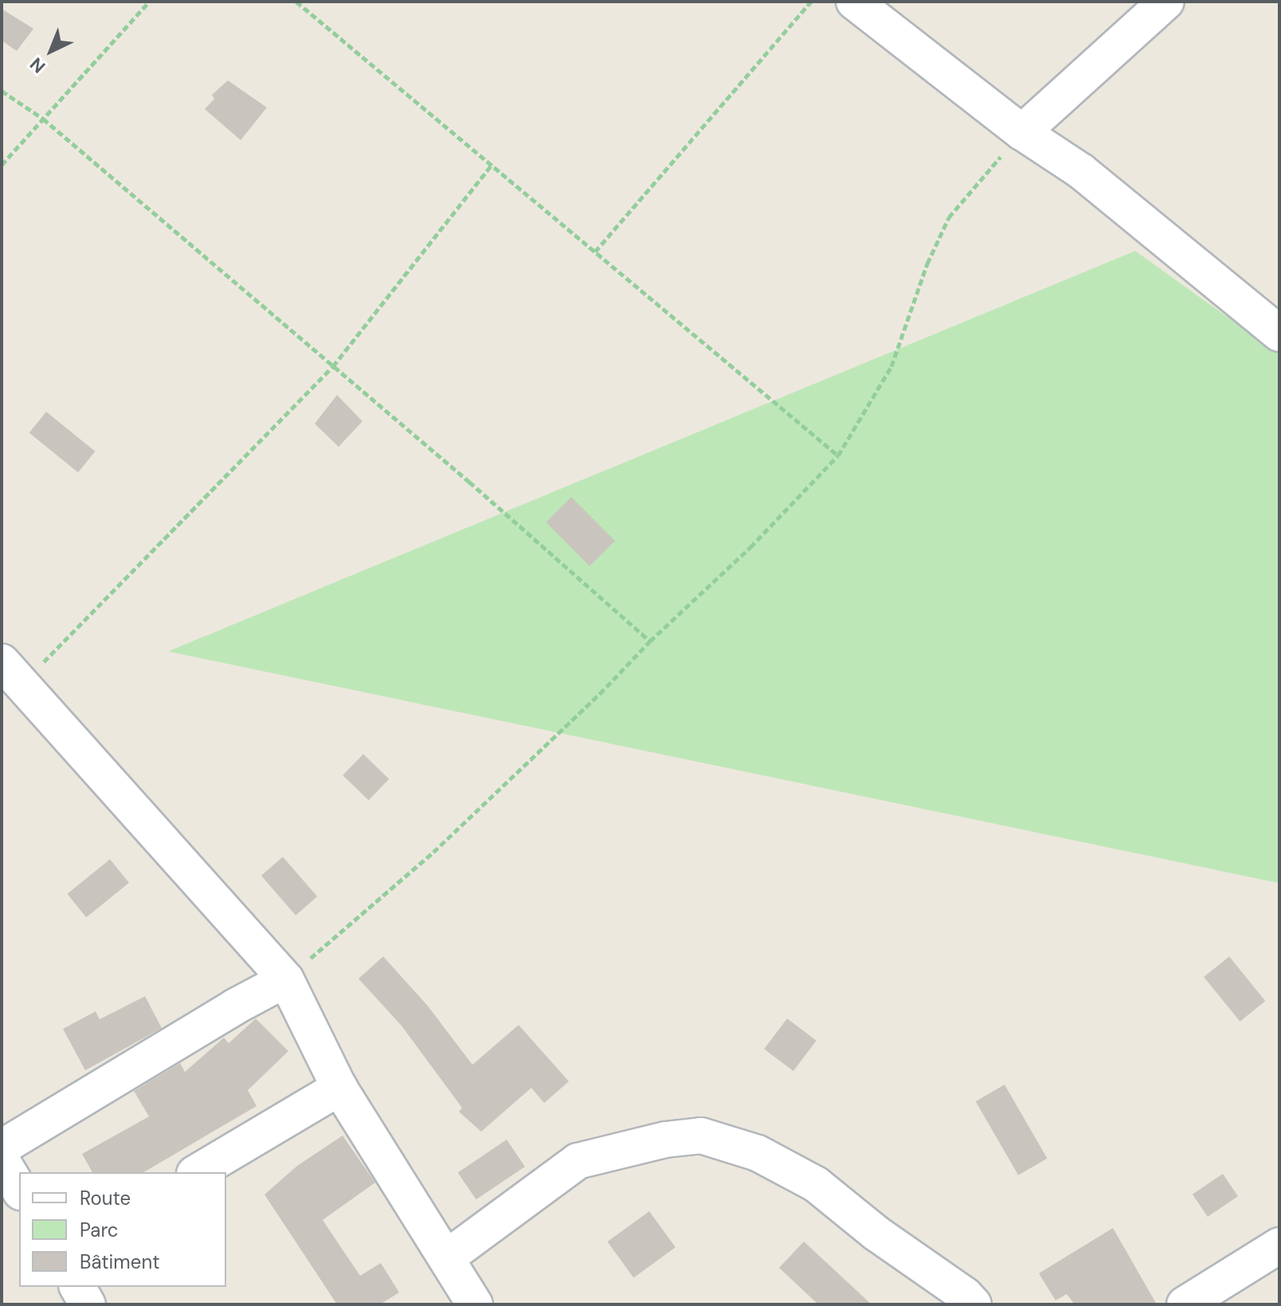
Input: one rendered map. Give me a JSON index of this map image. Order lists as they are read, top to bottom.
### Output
{
  "legend": ["Route", "Parc", "Bâtiment"],
  "north": "bottom left"
}
